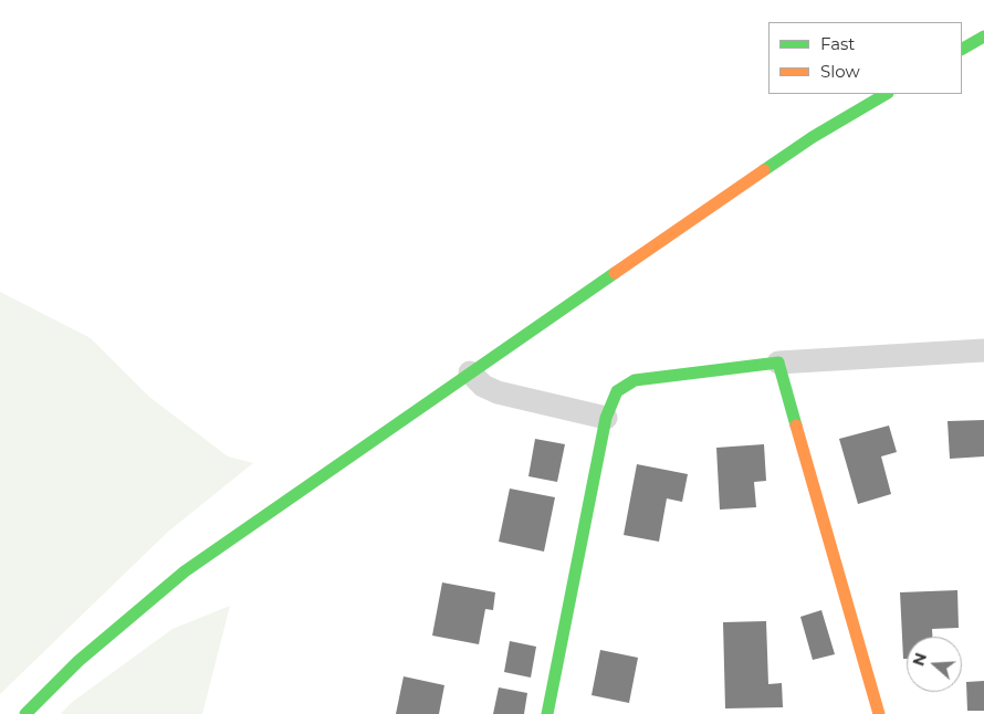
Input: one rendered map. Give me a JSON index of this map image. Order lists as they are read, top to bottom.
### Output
{
  "legend": ["Fast", "Slow"],
  "north": "left"
}
